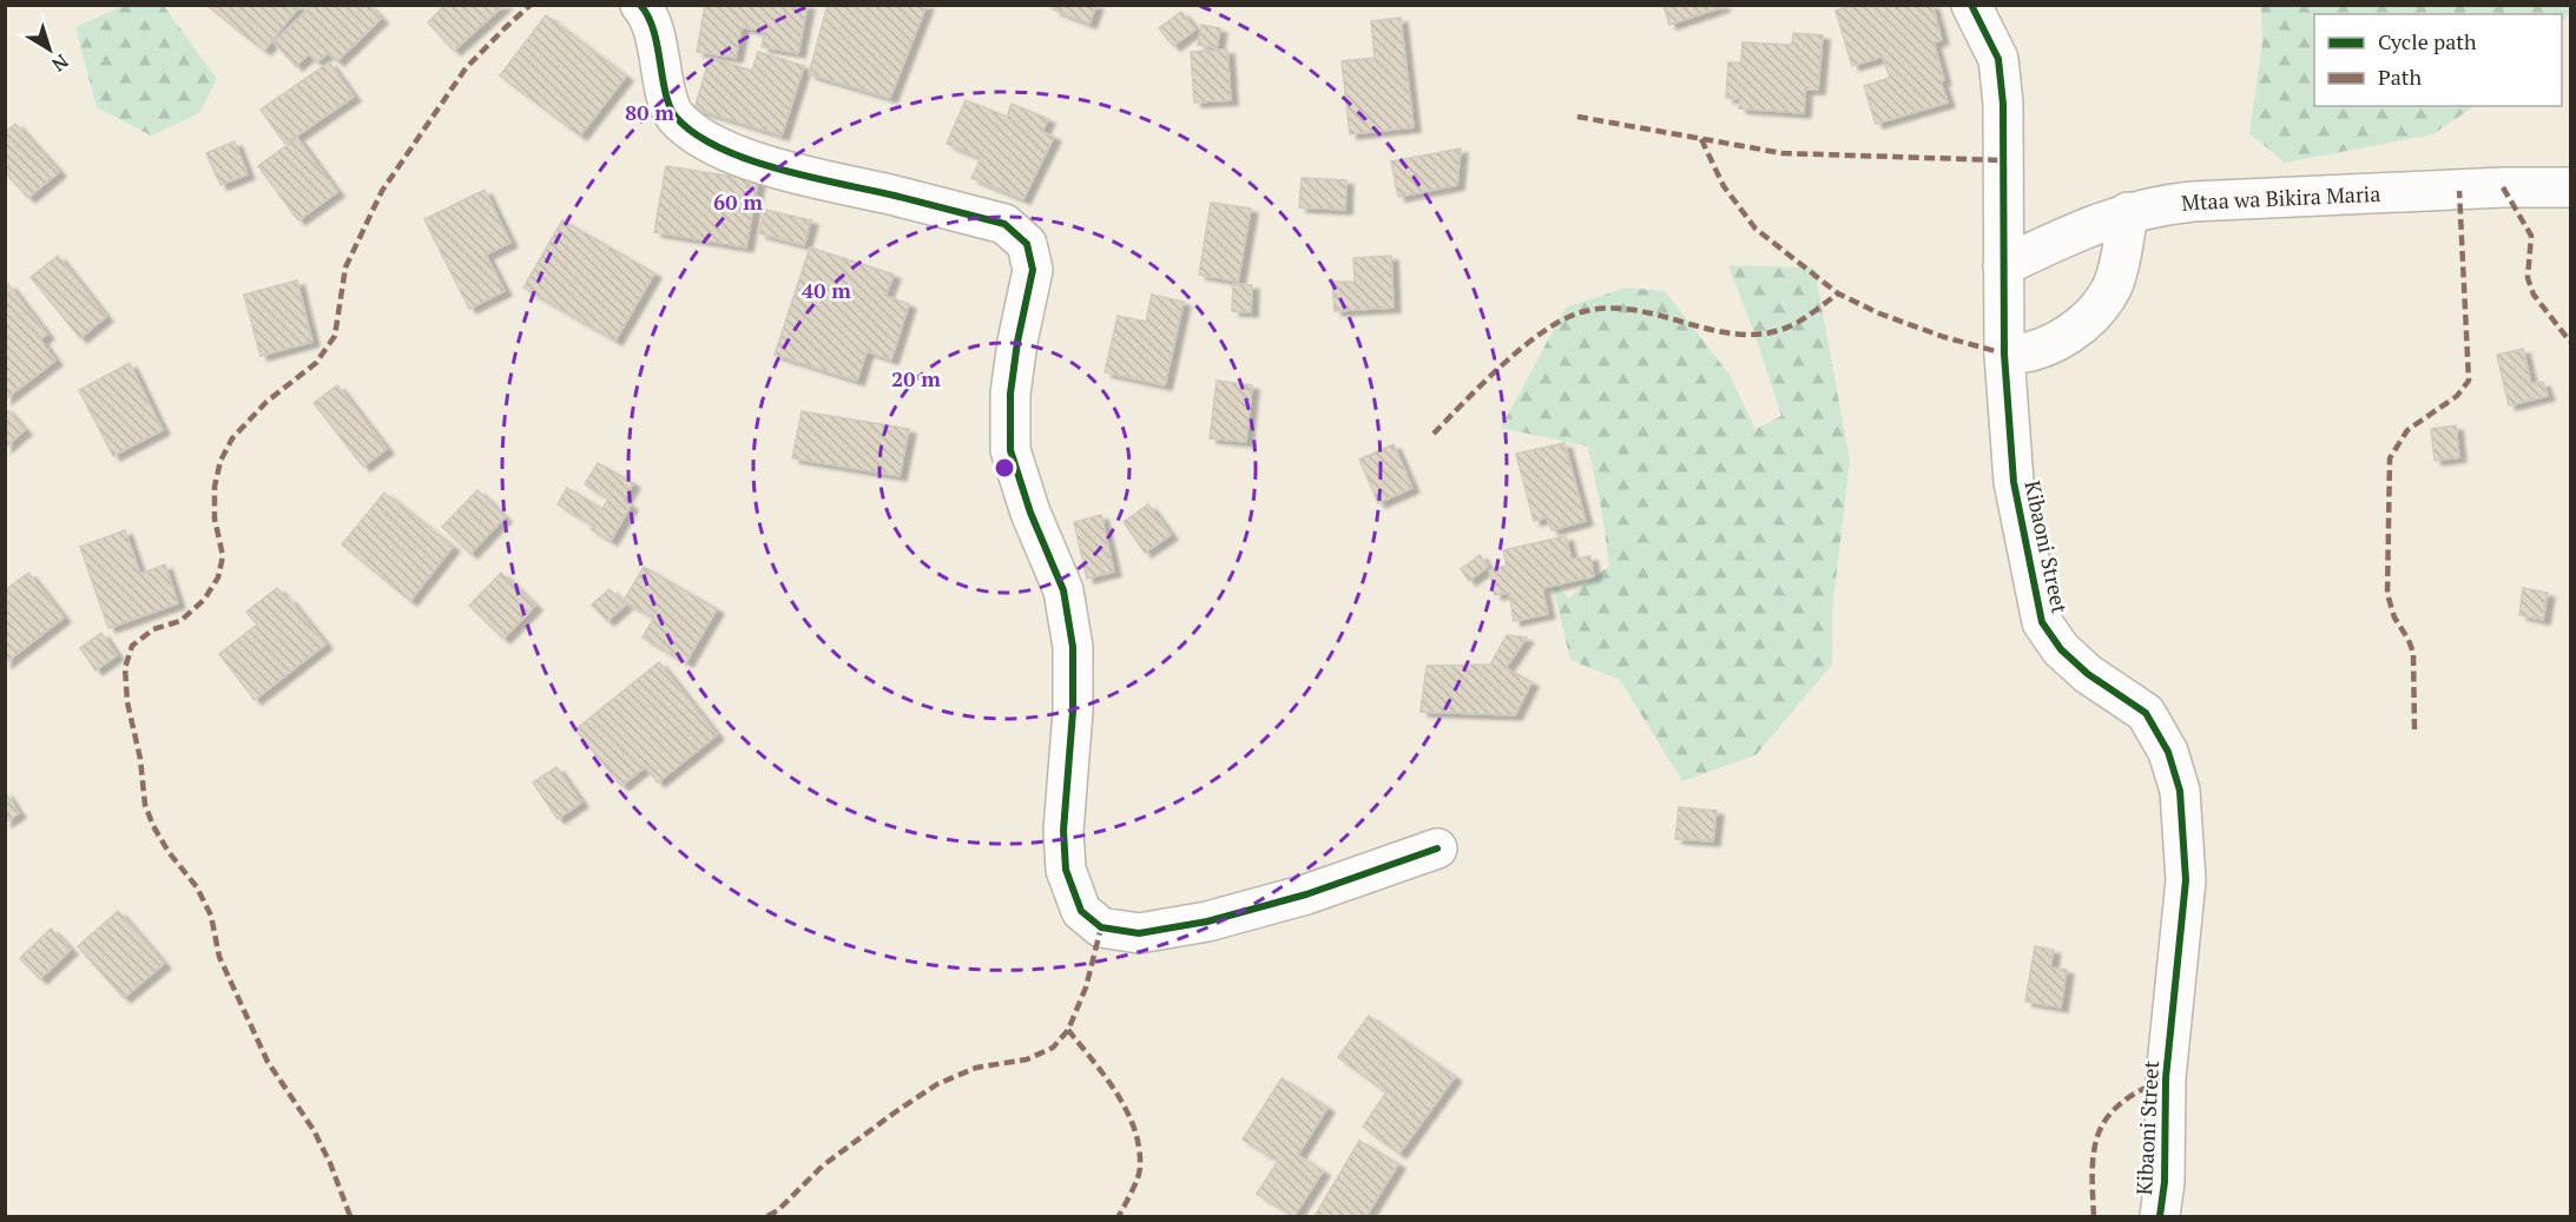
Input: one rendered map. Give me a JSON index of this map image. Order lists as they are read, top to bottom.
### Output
{
  "streets": {
    "street": ["Mtaa wa Bikira Maria", "Kibaoni Street"]
  },
  "crossings": [
    ["Mtaa wa Bikira Maria", "Kibaoni Street"]
  ],
  "legend": ["Cycle path", "Path"],
  "north": "bottom right",
  "rings": [
    "80 m",
    "60 m",
    "40 m",
    "20 m"
  ]
}
